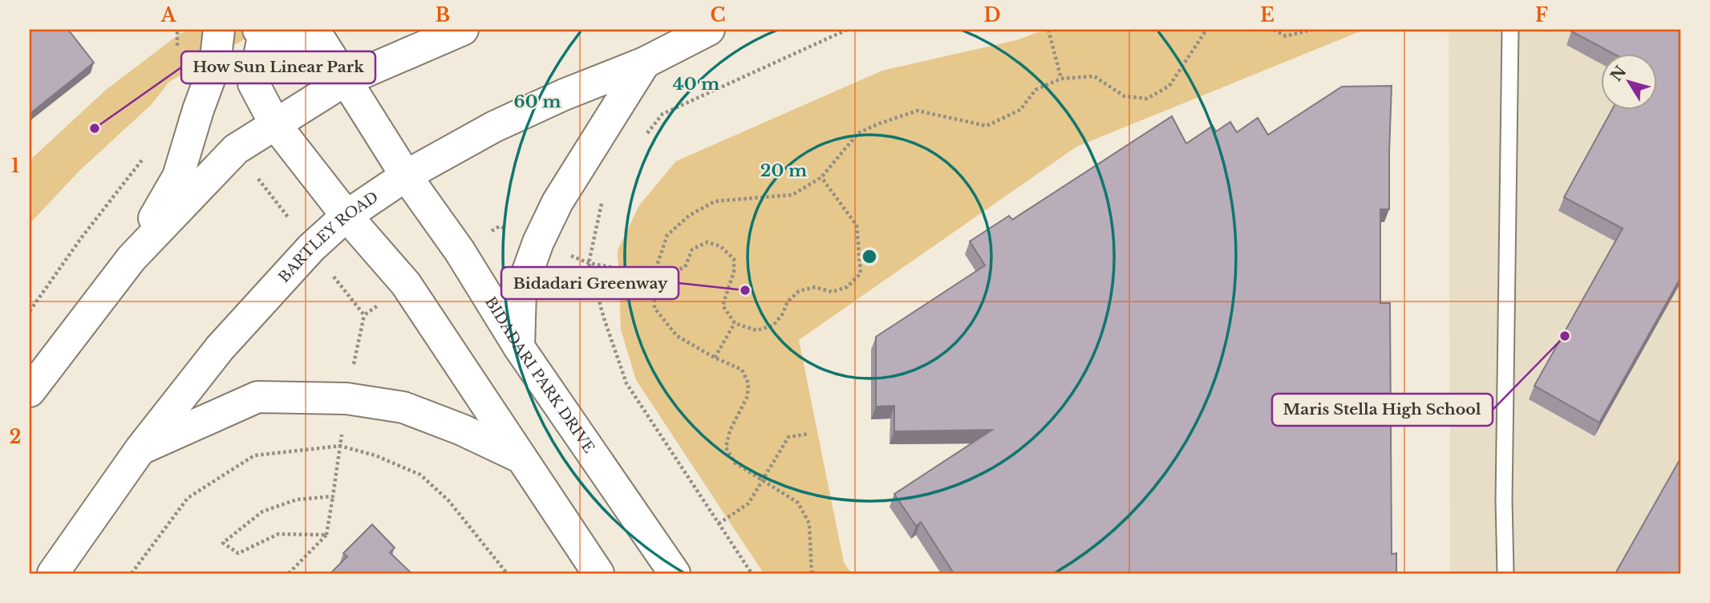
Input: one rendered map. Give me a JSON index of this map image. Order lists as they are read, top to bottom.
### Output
{
  "streets": {
    "main road": ["BARTLEY ROAD", "BIDADARI PARK DRIVE"]
  },
  "crossings": [
    ["BARTLEY ROAD", "BIDADARI PARK DRIVE"]
  ],
  "places": ["How Sun Linear Park", "Bidadari Greenway", "Maris Stella High School"],
  "north": "top left",
  "grid": {
    "columns": [
      "A",
      "B",
      "C",
      "D",
      "E",
      "F"
    ],
    "rows": ["1", "2"]
  },
  "rings": ["40 m", "60 m", "20 m"]
}
